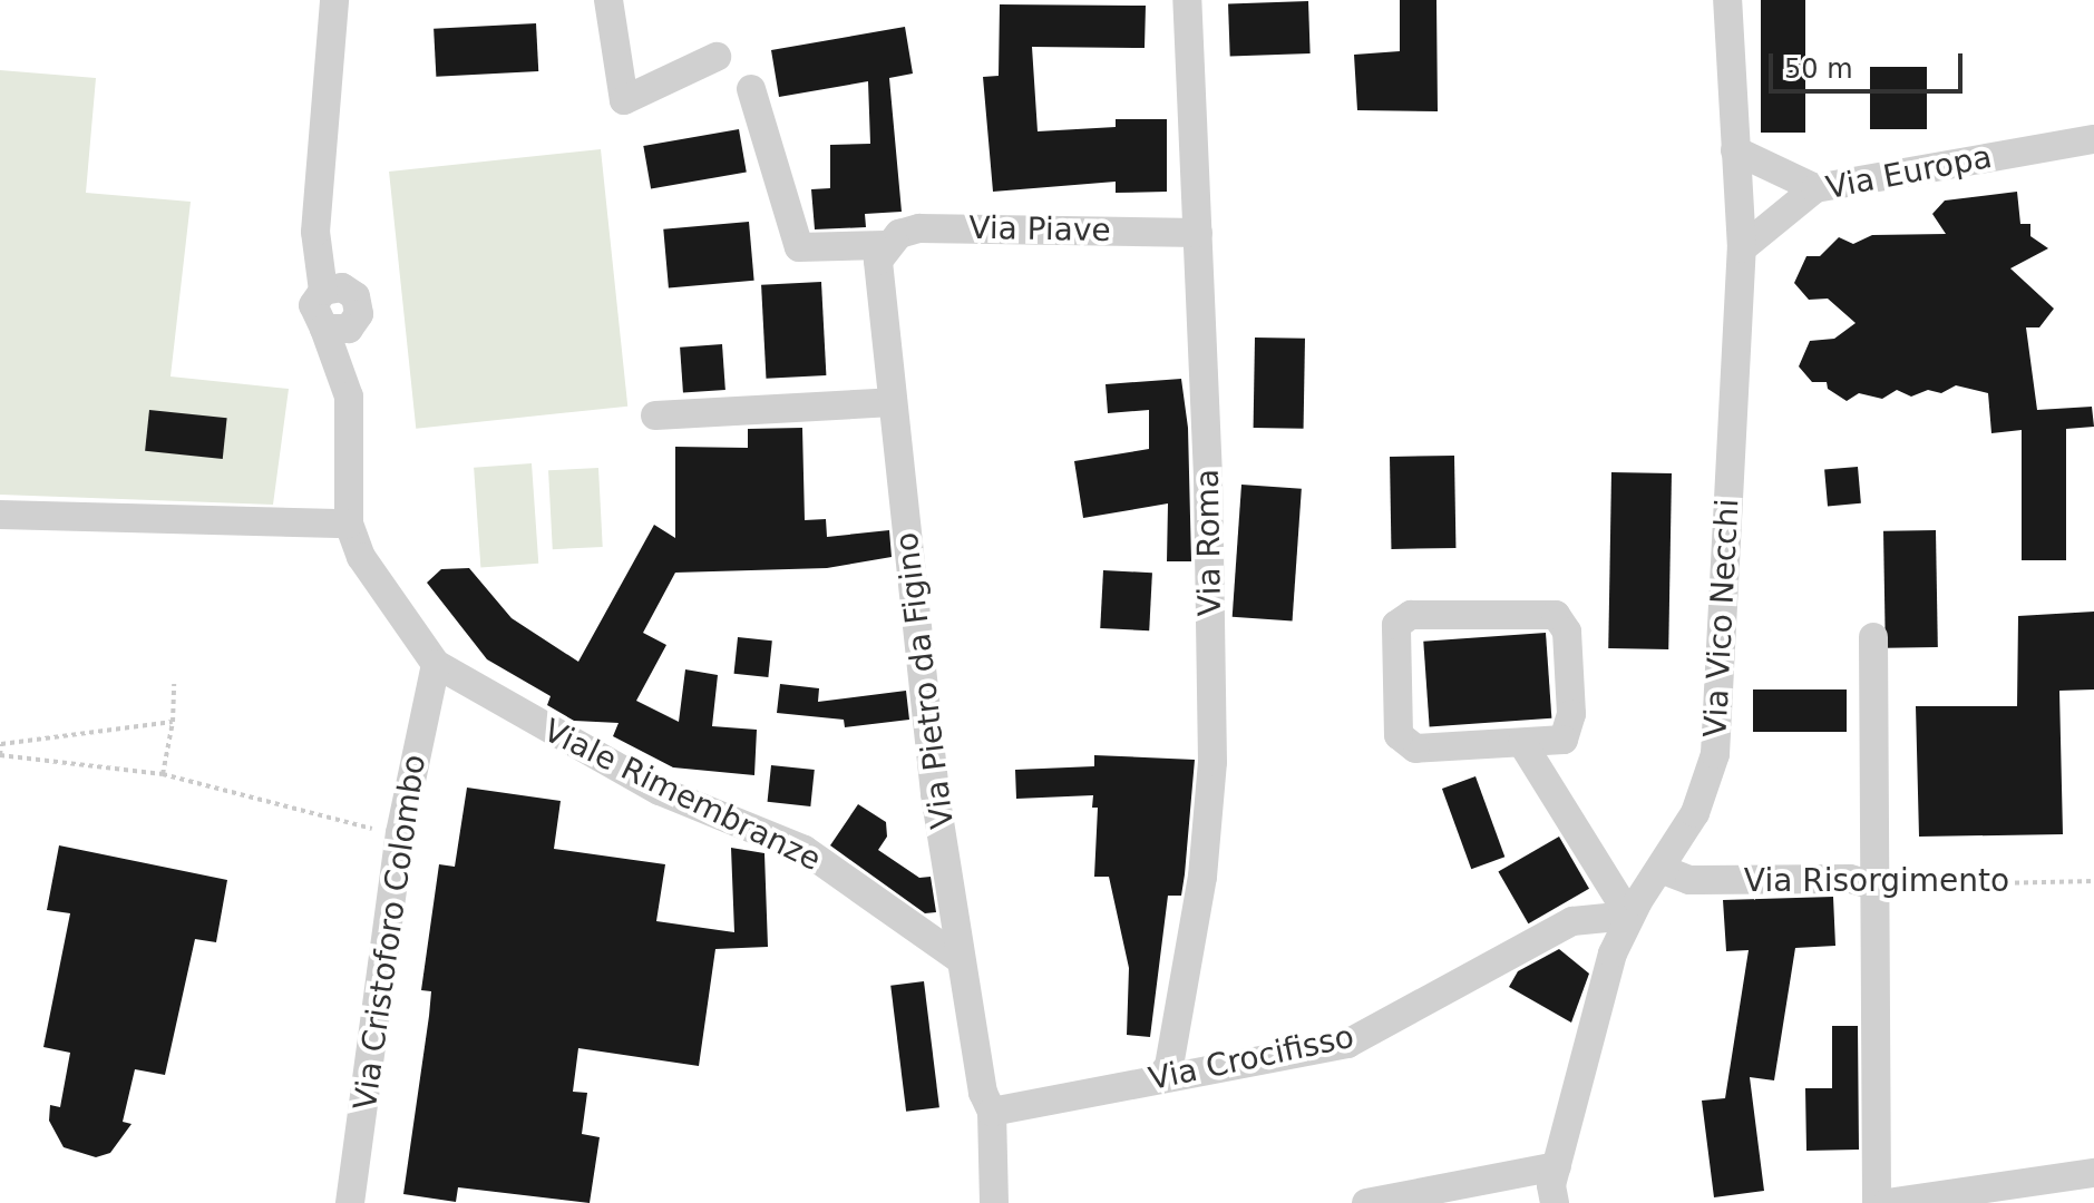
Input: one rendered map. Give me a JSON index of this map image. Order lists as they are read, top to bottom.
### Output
{
  "streets": {
    "street": [
      "Via Europa",
      "Via Piave",
      "Via Roma",
      "Via Vico Necchi",
      "Via Pietro da Figino",
      "Viale Rimembranze",
      "Via Risorgimento",
      "Via Cristoforo Colombo",
      "Via Crocifisso"
    ]
  },
  "crossings": [
    ["Via Europa", "Via Vico Necchi"],
    ["Via Piave", "Via Roma"],
    ["Via Roma", "Via Crocifisso"],
    ["Via Vico Necchi", "Via Risorgimento"],
    ["Via Vico Necchi", "Via Crocifisso"],
    ["Via Pietro da Figino", "Viale Rimembranze"],
    ["Via Pietro da Figino", "Via Crocifisso"],
    ["Viale Rimembranze", "Via Cristoforo Colombo"]
  ],
  "scale_bar": "50 m"
}
